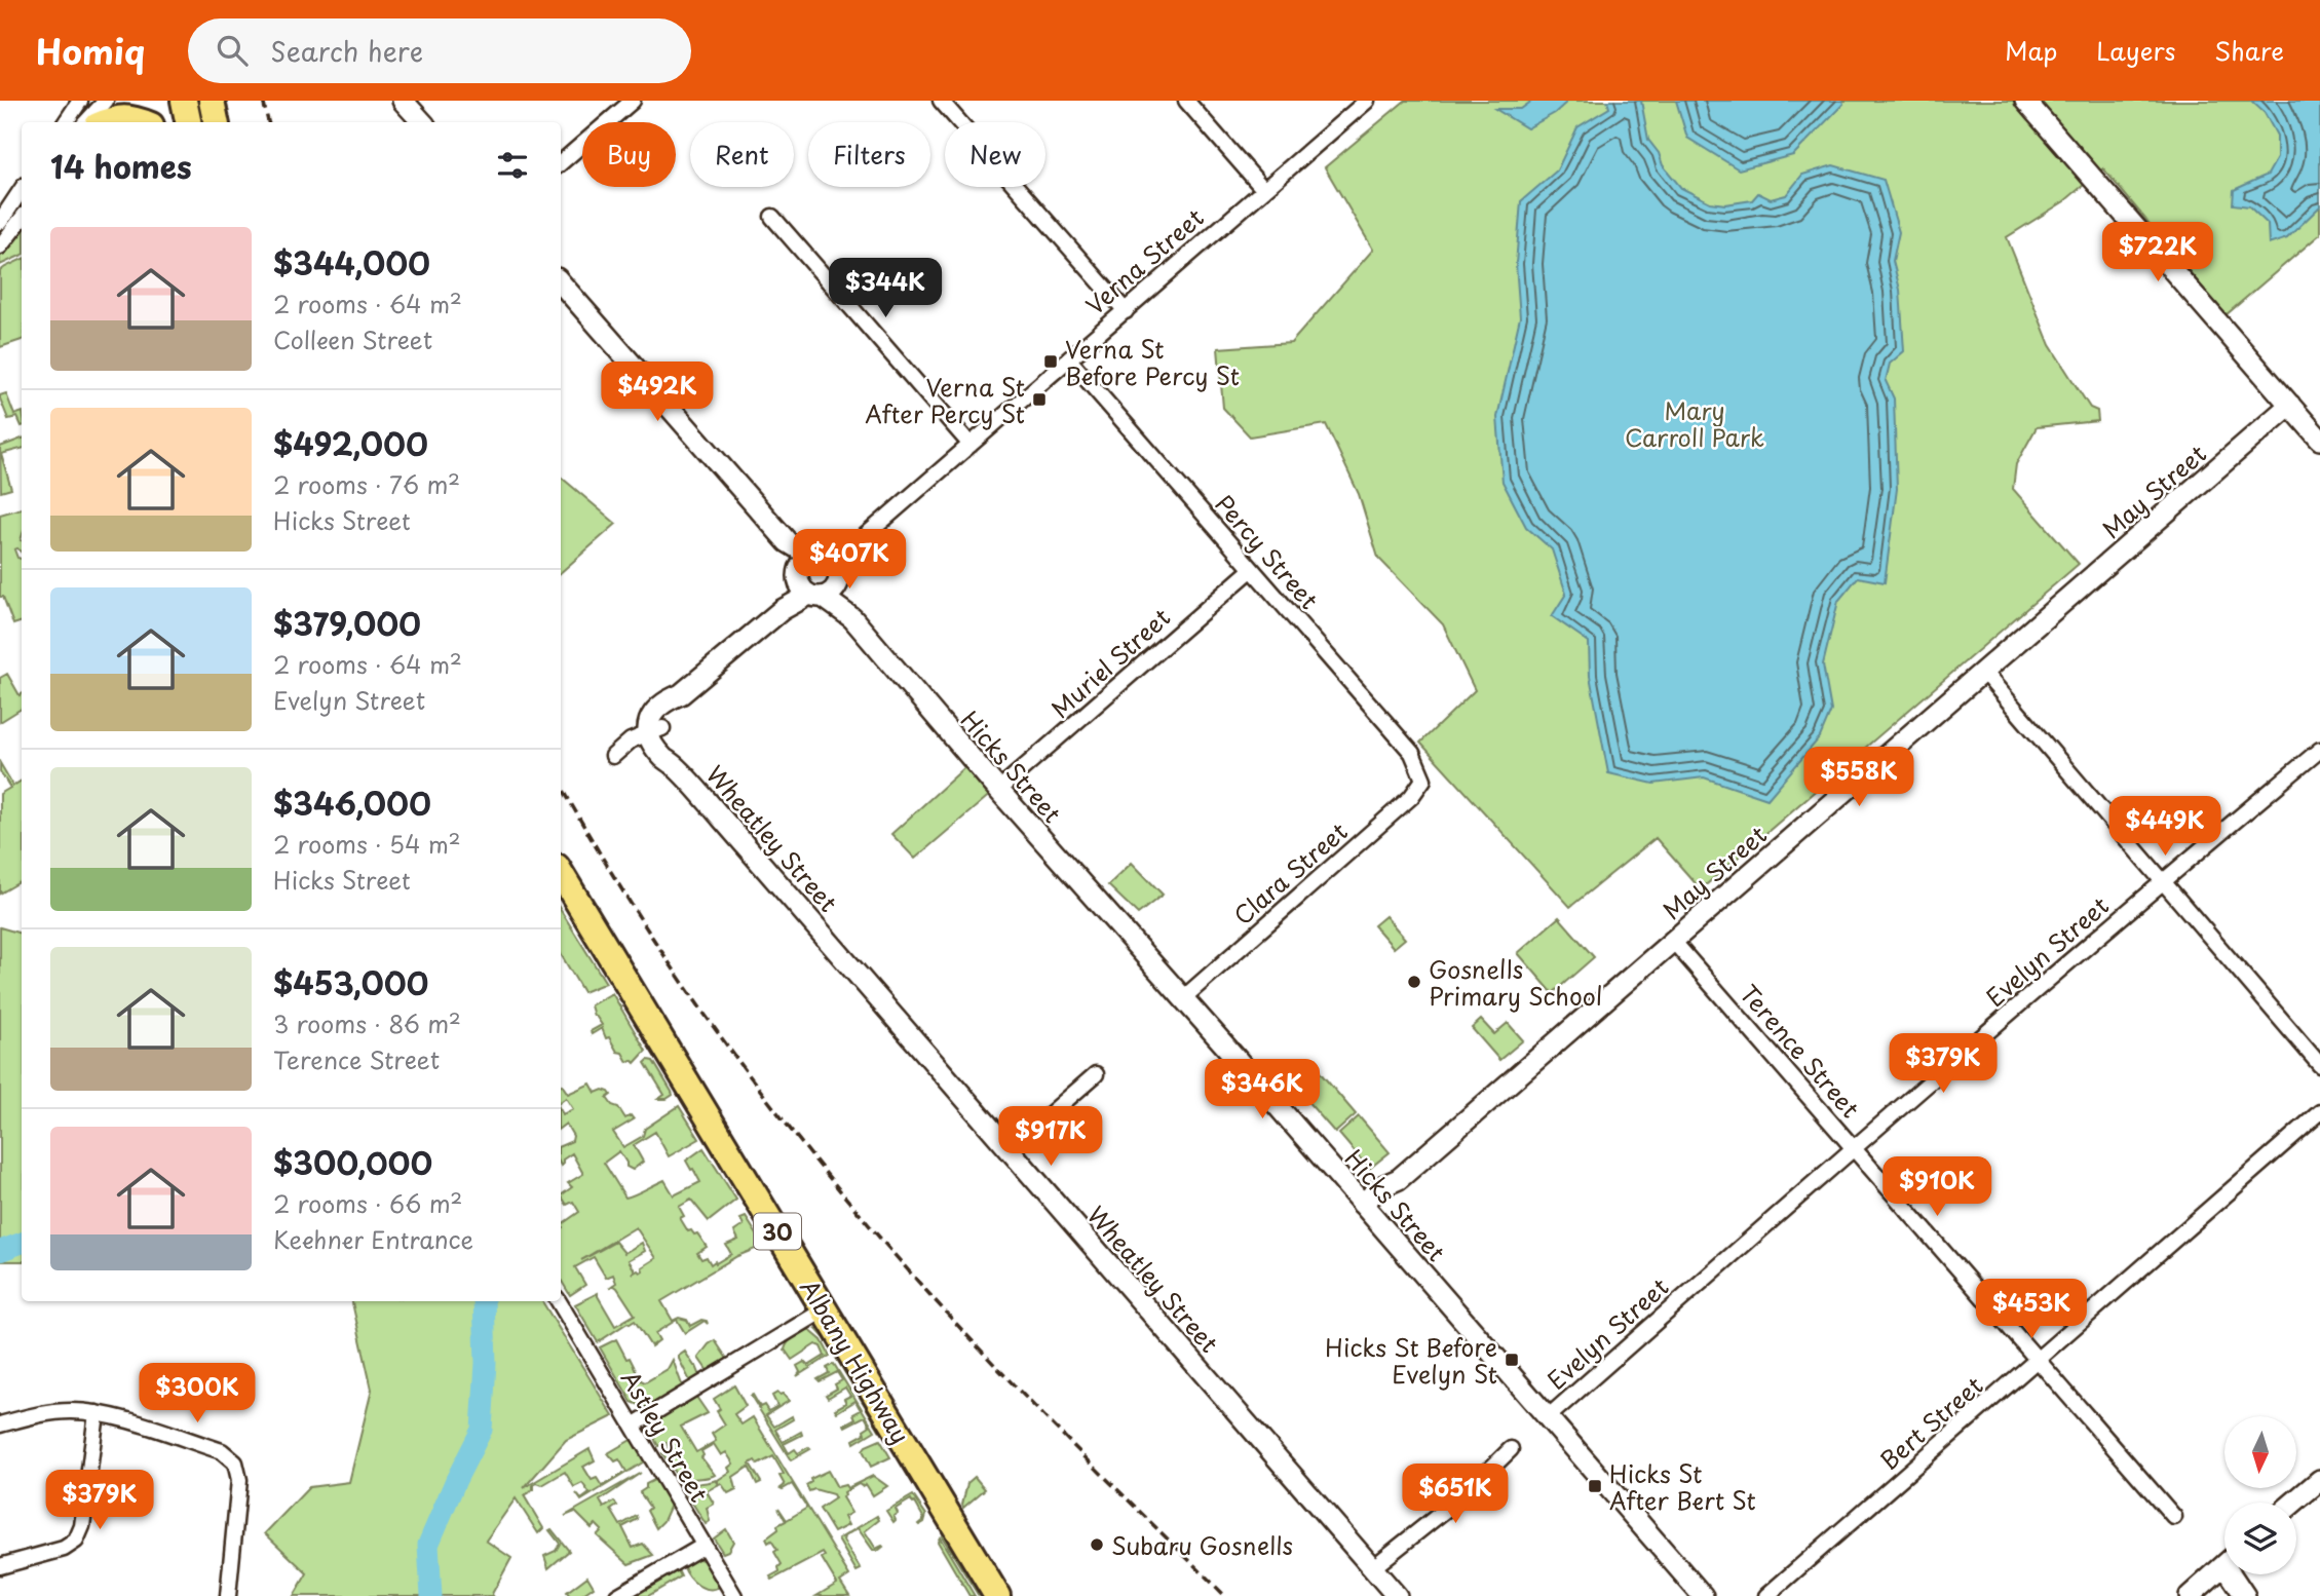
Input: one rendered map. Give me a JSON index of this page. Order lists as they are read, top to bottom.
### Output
{
  "streets": {
    "highway": ["30", "Albany Highway"],
    "street": [
      "Verna Street",
      "May Street",
      "Percy Street",
      "Muriel Street",
      "Hicks Street",
      "Wheatley Street",
      "Clara Street",
      "Evelyn Street",
      "Terence Street",
      "Bert Street",
      "Astley Street"
    ]
  },
  "crossings": [
    ["Verna Street", "Percy Street"],
    ["Verna Street", "Hicks Street"],
    ["Verna Street", "Wheatley Street"],
    ["May Street", "Hicks Street"],
    ["May Street", "Terence Street"],
    ["Percy Street", "Muriel Street"],
    ["Percy Street", "Clara Street"],
    ["Muriel Street", "Hicks Street"],
    ["Hicks Street", "Clara Street"],
    ["Hicks Street", "Evelyn Street"],
    ["Evelyn Street", "Terence Street"],
    ["Terence Street", "Bert Street"]
  ],
  "parks": ["Mary Carroll Park"],
  "places": {
    "transit": [
      "Verna St Before Percy St",
      "Verna St After Percy St",
      "Hicks St Before Evelyn St",
      "Hicks St After Bert St"
    ],
    "other": ["Gosnells Primary School", "Subaru Gosnells"]
  },
  "north": "bottom",
  "page": {
    "header": "Homiq",
    "search": "Search here",
    "nav": ["Map", "Layers", "Share"],
    "chip": [
      "Buy",
      "Rent",
      "Filters",
      "New"
    ],
    "heading": "14 homes",
    "list": [
      {
        "name": "$344,000",
        "note": "2 rooms · 64 m² · Colleen Street"
      },
      {
        "name": "$492,000",
        "note": "2 rooms · 76 m² · Hicks Street"
      },
      {
        "name": "$379,000",
        "note": "2 rooms · 64 m² · Evelyn Street"
      },
      {
        "name": "$346,000",
        "note": "2 rooms · 54 m² · Hicks Street"
      },
      {
        "name": "$453,000",
        "note": "3 rooms · 86 m² · Terence Street"
      },
      {
        "name": "$300,000",
        "note": "2 rooms · 66 m² · Keehner Entrance"
      }
    ],
    "price": [
      "$722K",
      "$344K",
      "$492K",
      "$407K",
      "$558K",
      "$449K",
      "$379K",
      "$346K",
      "$917K",
      "$910K",
      "$453K",
      "$300K",
      "$651K",
      "$379K"
    ]
  }
}
